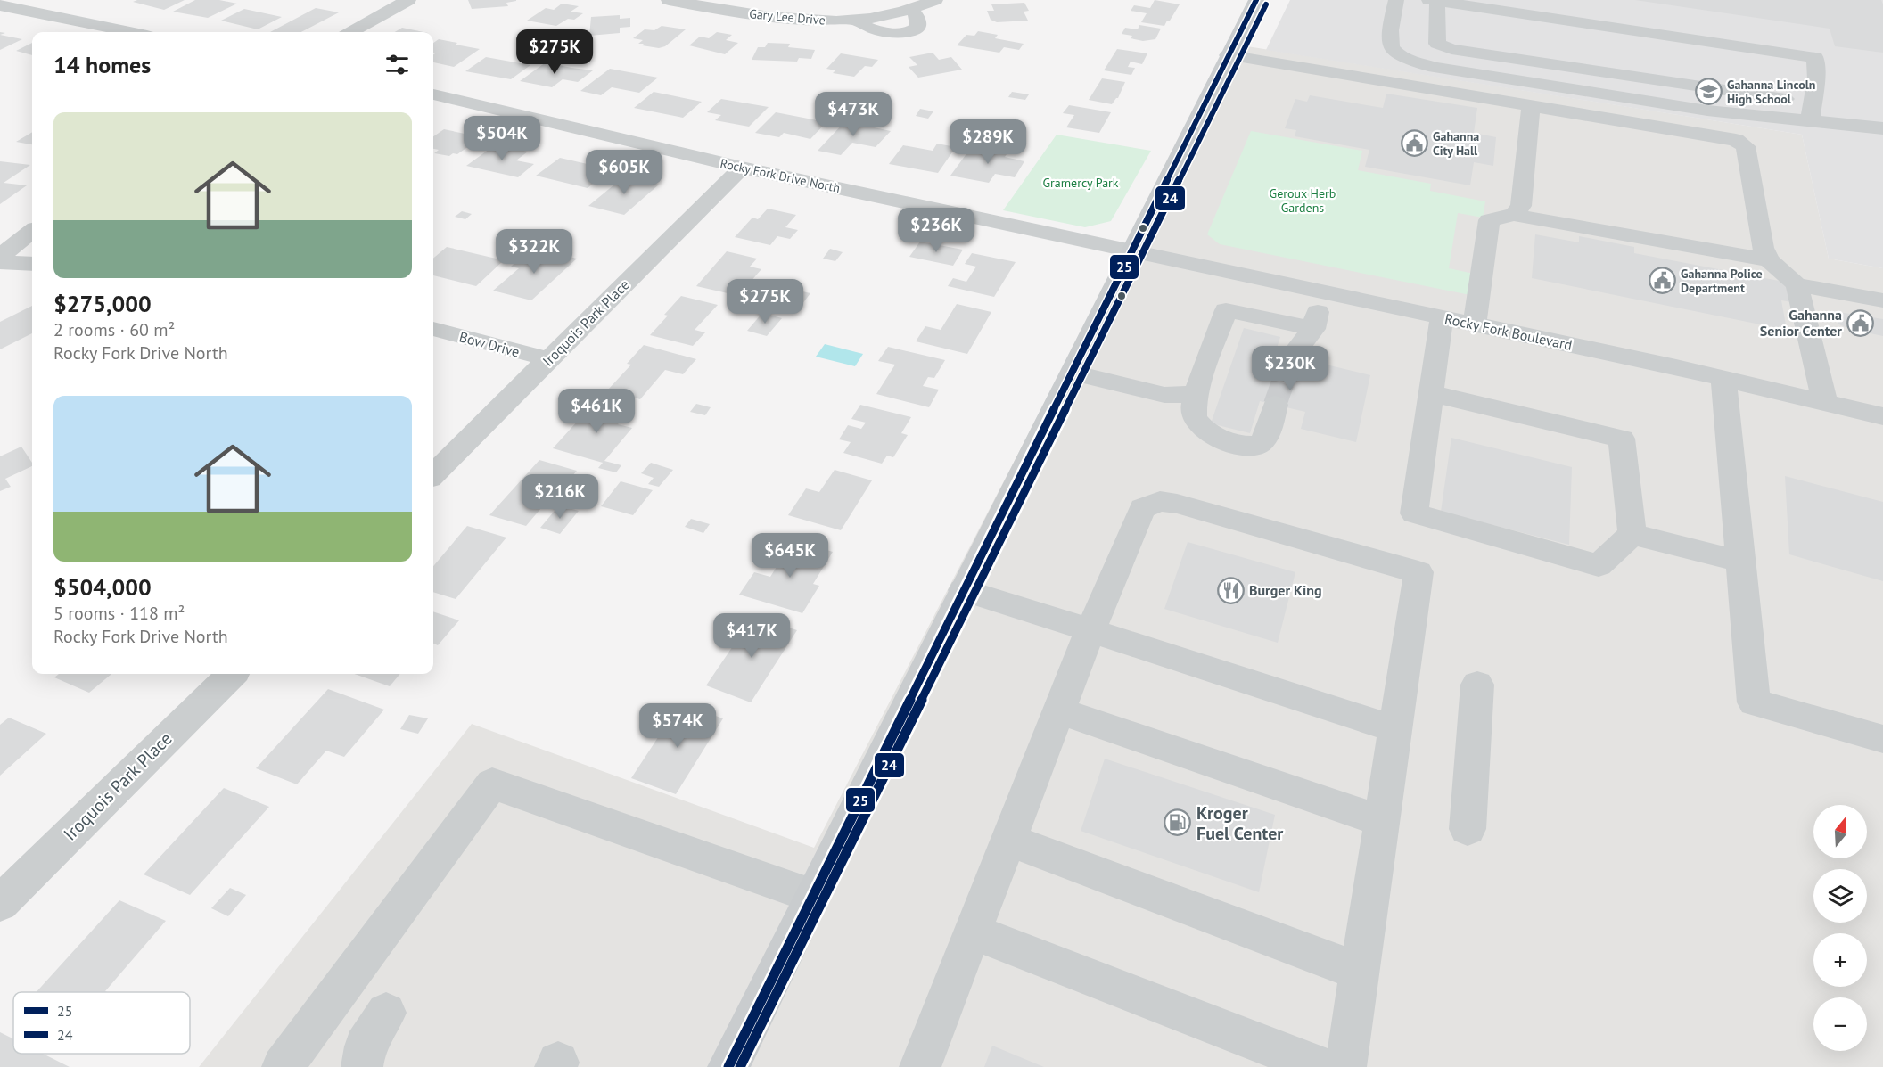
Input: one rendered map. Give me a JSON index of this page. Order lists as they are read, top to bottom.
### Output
{
  "streets": {
    "street": [
      "Gary Lee Drive",
      "Rocky Fork Drive North",
      "Iroquois Park Place",
      "Rocky Fork Boulevard",
      "Bow Drive"
    ]
  },
  "crossings": [
    ["Rocky Fork Drive North", "Iroquois Park Place"],
    ["Rocky Fork Drive North", "Rocky Fork Boulevard"],
    ["Iroquois Park Place", "Bow Drive"]
  ],
  "parks": ["Gramercy Park", "Geroux Herb Gardens"],
  "places": {
    "school or university": ["Gahanna Lincoln High School"],
    "public building": ["Gahanna City Hall", "Gahanna Police Department", "Gahanna Senior Center"],
    "restaurant": ["Burger King"],
    "fuel station": ["Kroger Fuel Center"]
  },
  "lines": ["transit line 25", "transit line 24"],
  "legend": ["25", "24"],
  "north": "top",
  "page": {
    "price": [
      "$275K",
      "$473K",
      "$504K",
      "$289K",
      "$605K",
      "$236K",
      "$322K",
      "$275K",
      "$230K",
      "$461K",
      "$216K",
      "$645K",
      "$417K",
      "$574K"
    ],
    "heading": "14 homes",
    "list": [
      {
        "name": "$275,000",
        "note": "2 rooms · 60 m² · Rocky Fork Drive North"
      },
      {
        "name": "$504,000",
        "note": "5 rooms · 118 m² · Rocky Fork Drive North"
      }
    ],
    "map_buttons": ["+", "−"]
  }
}
